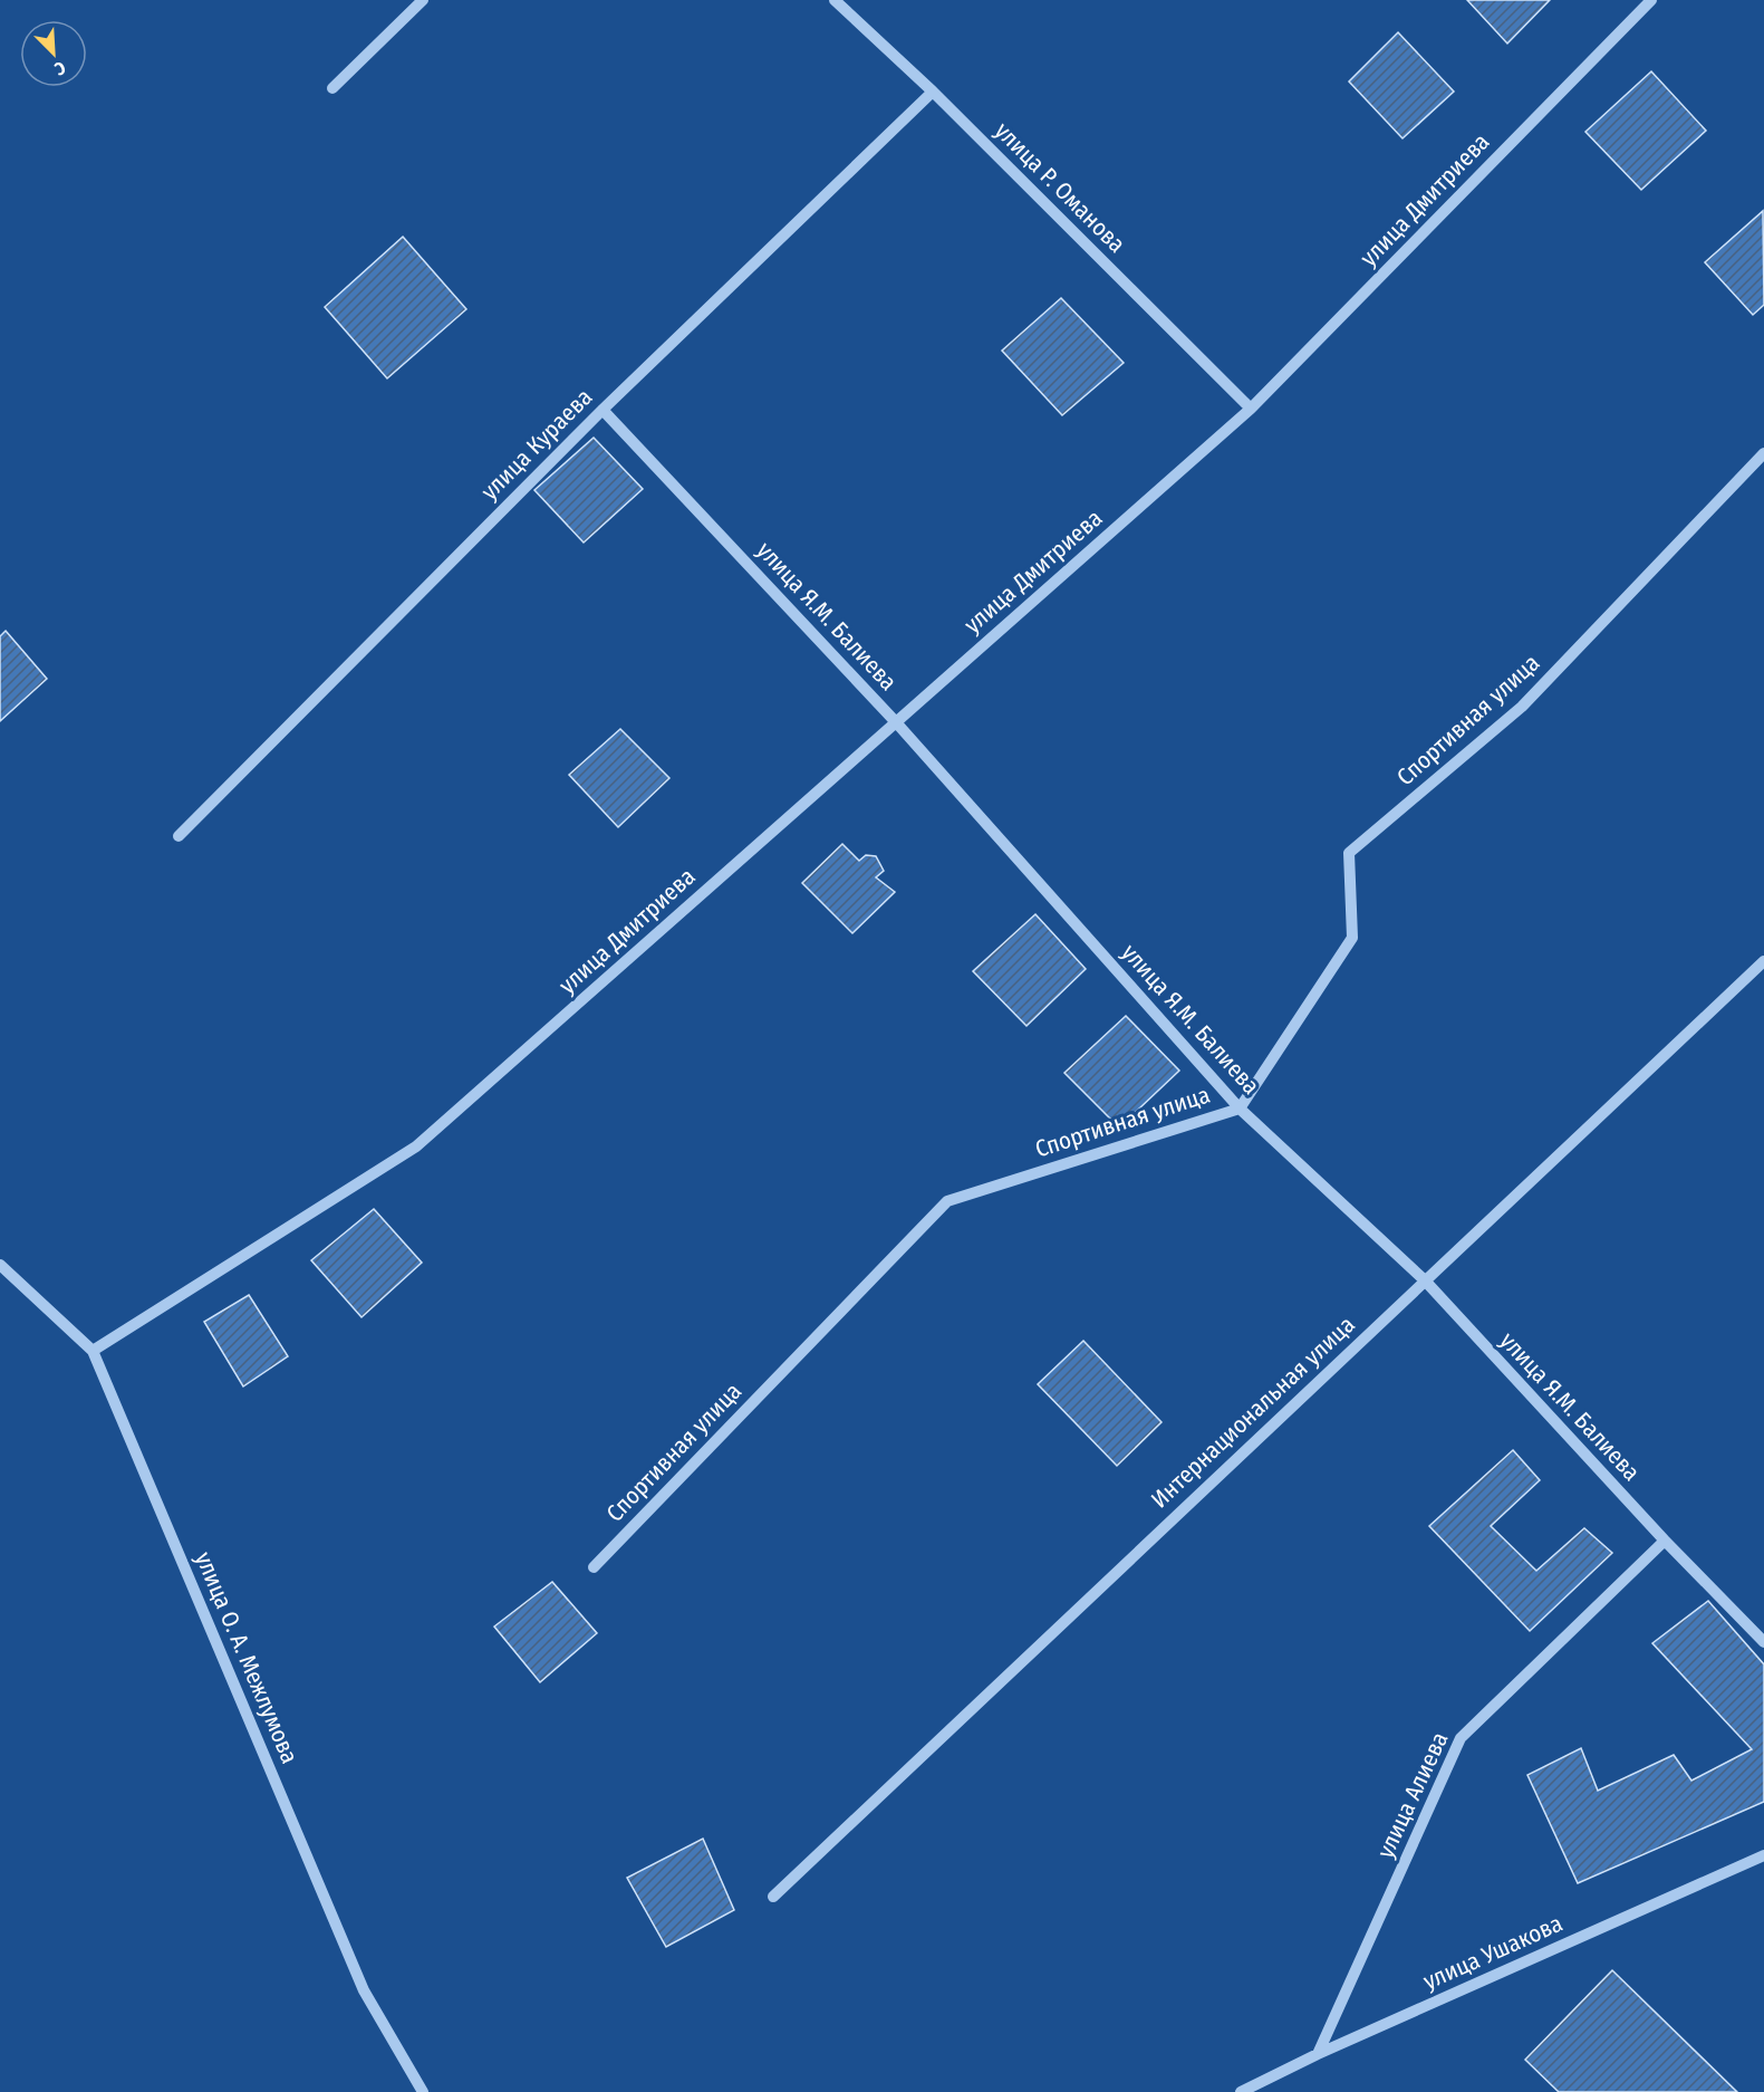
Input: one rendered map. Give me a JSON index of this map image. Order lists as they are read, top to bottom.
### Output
{
  "streets": {
    "street": [
      "улица Р. Оманова",
      "улица Дмитриева",
      "улица Кураева",
      "улица Я.М. Балиева",
      "Спортивная улица",
      "Интернациональная улица",
      "улица О. А. Межлумова",
      "улица Алиева",
      "улица Ушакова"
    ]
  },
  "crossings": [
    ["улица Р. Оманова", "улица Дмитриева"],
    ["улица Р. Оманова", "улица Кураева"],
    ["улица Дмитриева", "улица Я.М. Балиева"],
    ["улица Дмитриева", "улица О. А. Межлумова"],
    ["улица Кураева", "улица Я.М. Балиева"],
    ["улица Я.М. Балиева", "Спортивная улица"],
    ["улица Я.М. Балиева", "Интернациональная улица"],
    ["улица Я.М. Балиева", "улица Алиева"],
    ["улица Алиева", "улица Ушакова"]
  ],
  "north": "bottom right"
}
